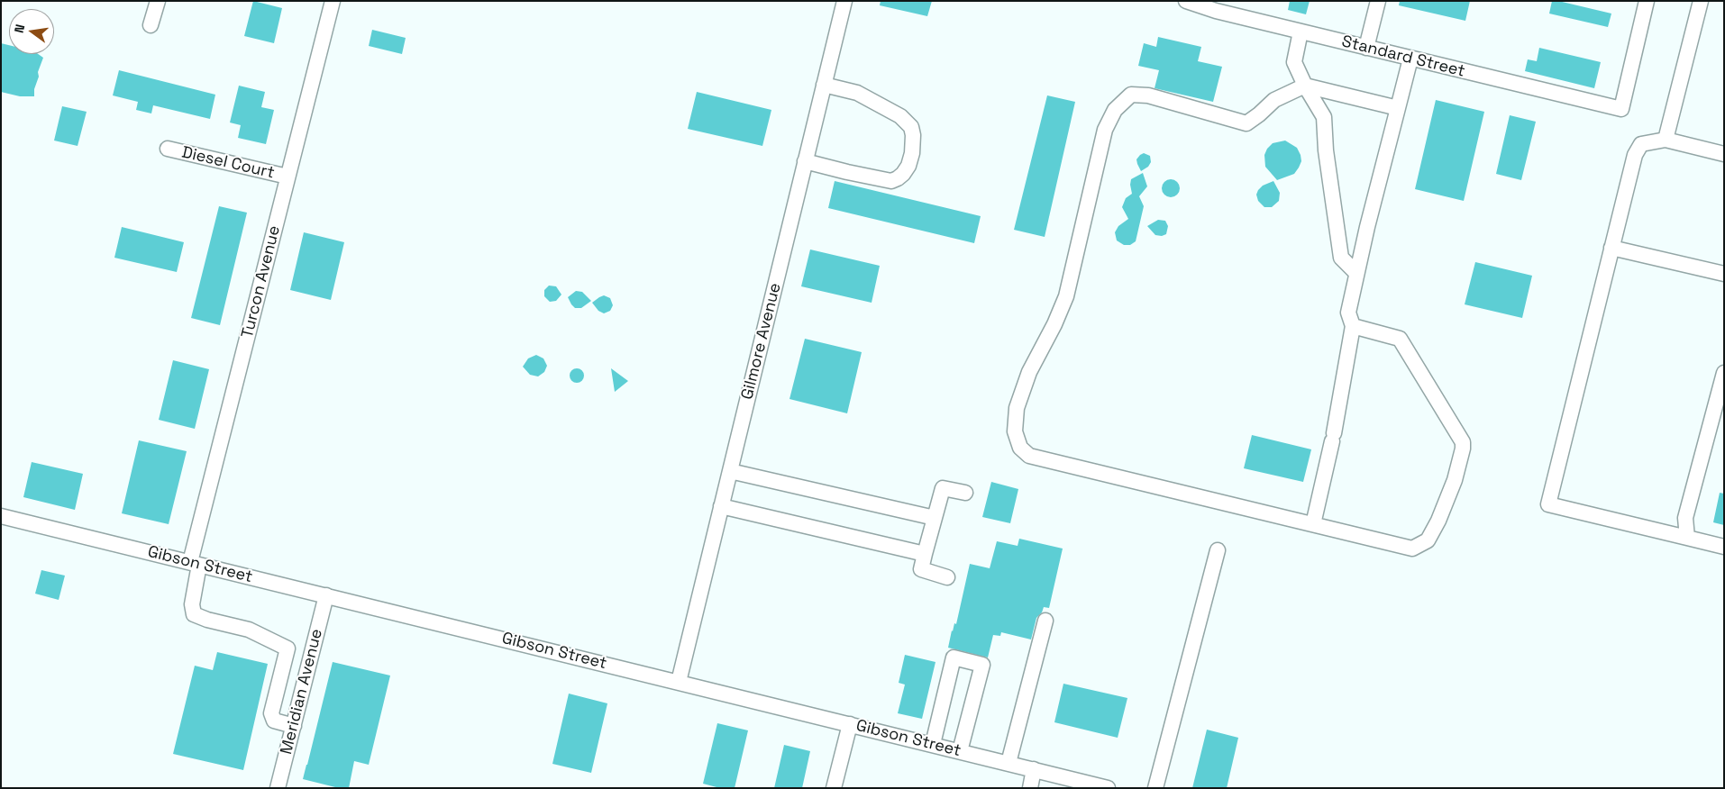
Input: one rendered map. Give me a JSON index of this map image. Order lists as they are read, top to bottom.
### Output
{
  "streets": {
    "street": [
      "Standard Street",
      "Diesel Court",
      "Turcon Avenue",
      "Gilmore Avenue",
      "Gibson Street",
      "Meridian Avenue"
    ]
  },
  "crossings": [
    ["Diesel Court", "Turcon Avenue"],
    ["Turcon Avenue", "Gibson Street"],
    ["Gilmore Avenue", "Gibson Street"],
    ["Gibson Street", "Meridian Avenue"]
  ],
  "north": "left"
}
